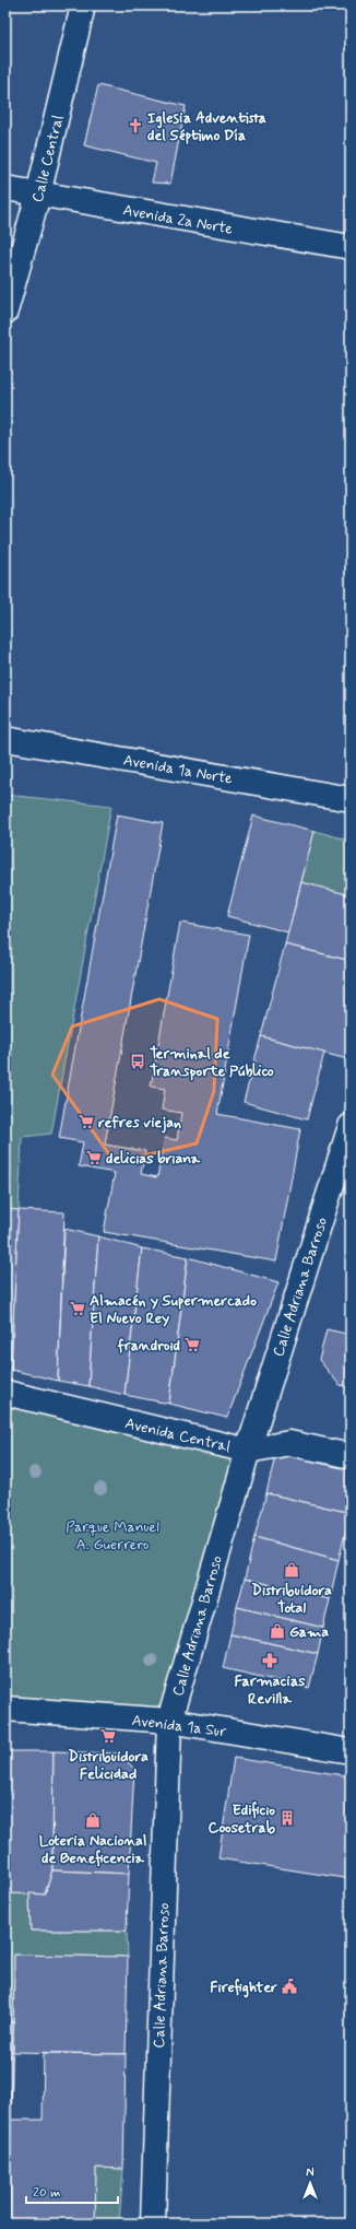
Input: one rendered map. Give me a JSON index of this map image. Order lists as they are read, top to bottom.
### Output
{
  "streets": {
    "street": [
      "Calle Central",
      "Avenida 2a Norte",
      "Avenida 1a Norte",
      "Calle Adriana Barroso",
      "Avenida Central",
      "Avenida 1a Sur"
    ]
  },
  "crossings": [
    ["Calle Central", "Avenida 2a Norte"],
    ["Calle Adriana Barroso", "Avenida Central"],
    ["Calle Adriana Barroso", "Avenida 1a Sur"]
  ],
  "parks": ["Parque Manuel A. Guerrero"],
  "places": {
    "church": ["Iglesia Adventista del Séptimo Día"],
    "bus stop": ["Terminal de Transporte Público"],
    "supermarket": [
      "refres viejan",
      "delicias briana",
      "Almacén y Supermercado El Nuevo Rey",
      "frandroid",
      "Distribuidora Felicidad"
    ],
    "shop": ["Distribuidora Total", "Gama", "Loteria Nacional de Beneficencia"],
    "pharmacy": ["Farmacias Revilla"],
    "building": ["Edificio Coosetrab"],
    "public building": ["Firefighter"]
  },
  "scale_bar": "20 m",
  "north": "top"
}
